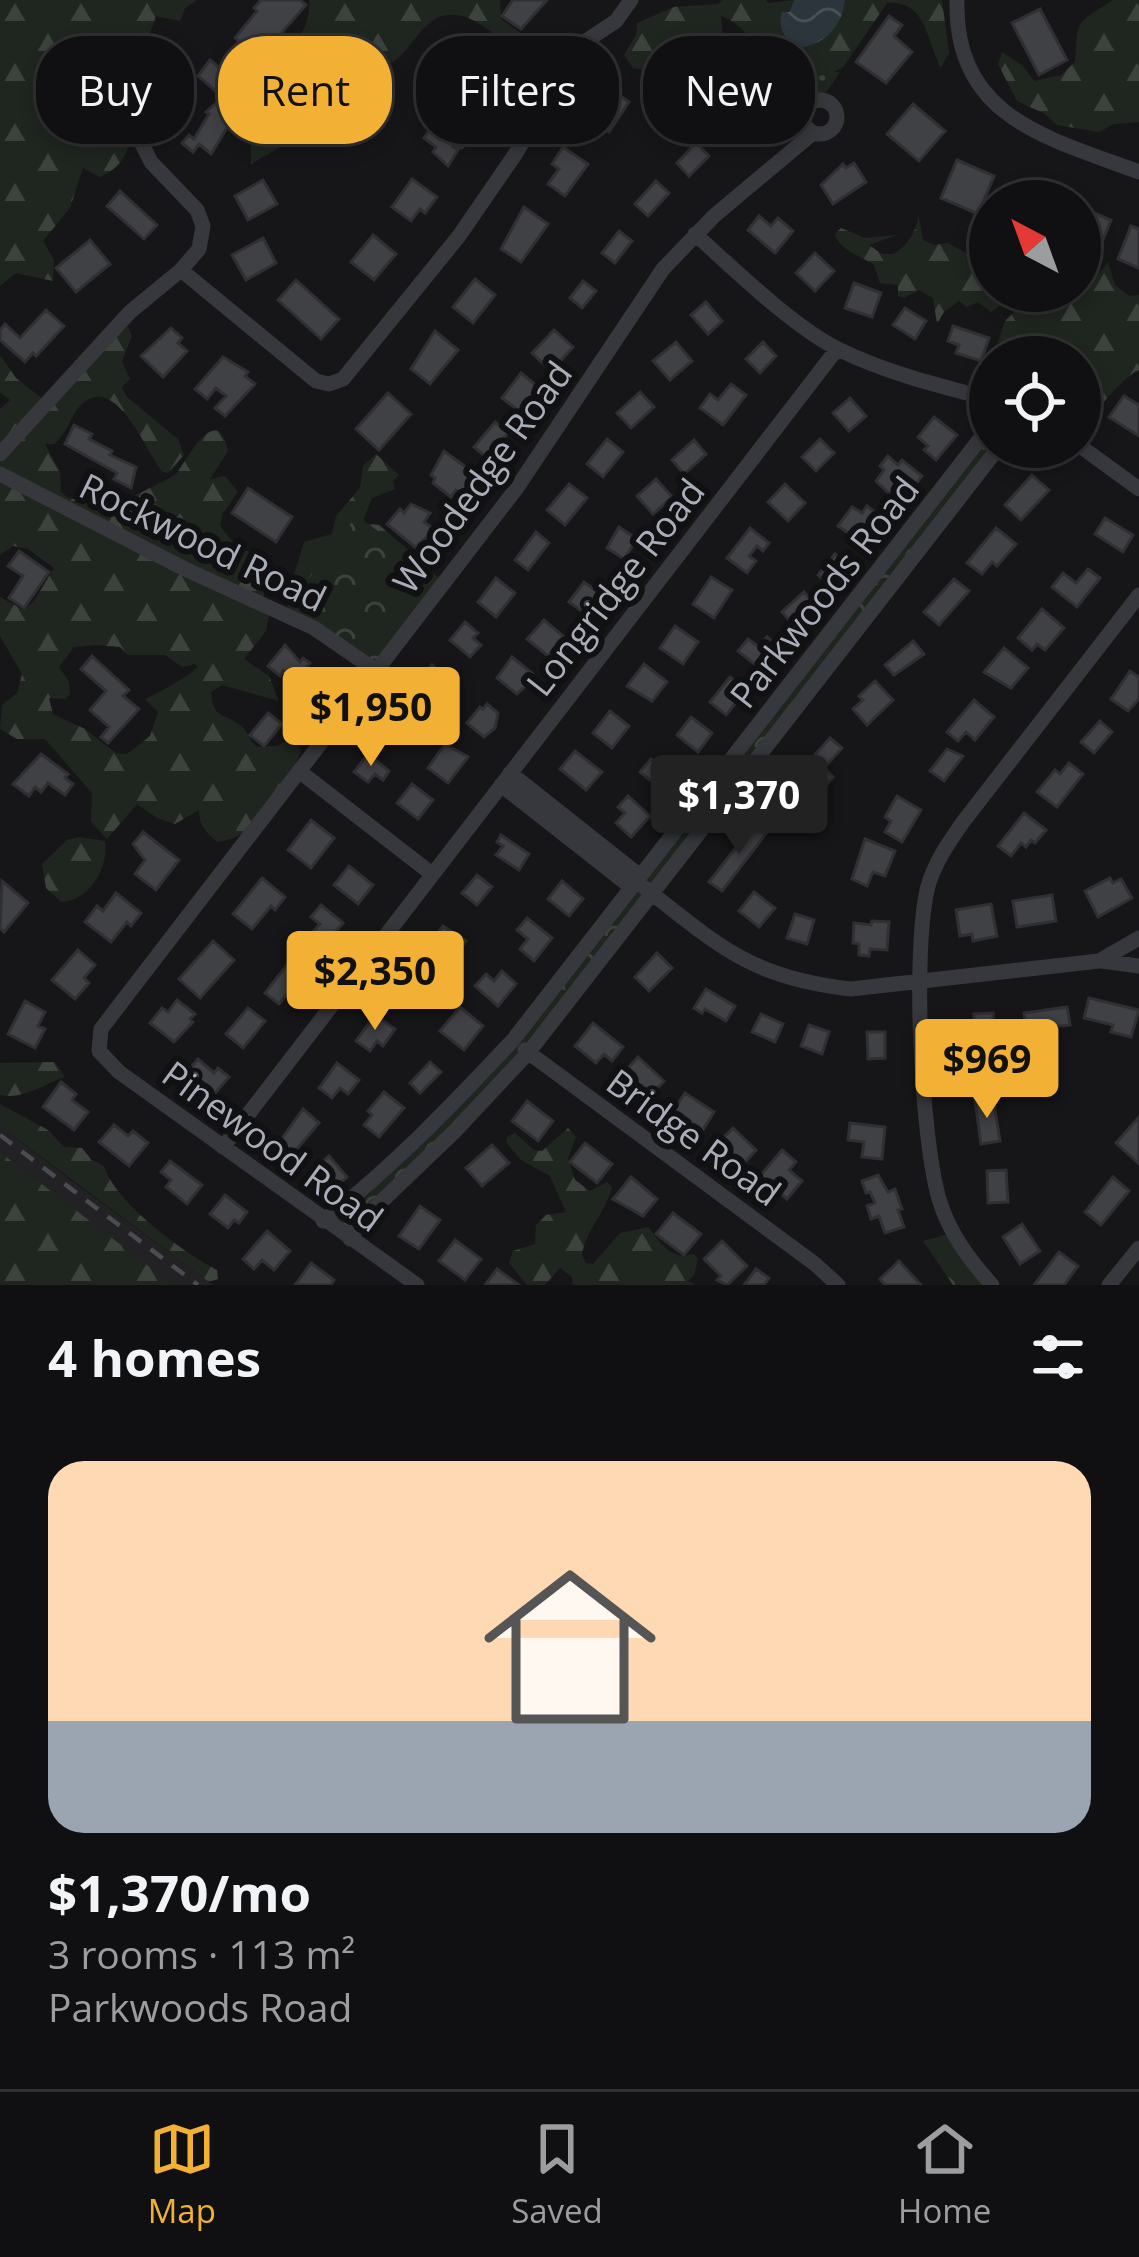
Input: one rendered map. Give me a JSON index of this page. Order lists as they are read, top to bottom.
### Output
{
  "streets": {
    "street": [
      "Woodedge Road",
      "Rockwood Road",
      "Longridge Road",
      "Parkwoods Road",
      "Bridge Road",
      "Pinewood Road"
    ]
  },
  "crossings": [
    ["Woodedge Road", "Rockwood Road"],
    ["Woodedge Road", "Pinewood Road"],
    ["Longridge Road", "Pinewood Road"],
    ["Parkwoods Road", "Bridge Road"],
    ["Parkwoods Road", "Pinewood Road"]
  ],
  "north": "top left",
  "page": {
    "chip": [
      "Buy",
      "Rent",
      "Filters",
      "New"
    ],
    "price": [
      "$1,950",
      "$1,370",
      "$2,350",
      "$969"
    ],
    "heading": "4 homes",
    "list": [
      {
        "name": "$1,370/mo",
        "note": "3 rooms · 113 m² · Parkwoods Road"
      }
    ],
    "tabs": ["Map", "Saved", "Home"]
  }
}
